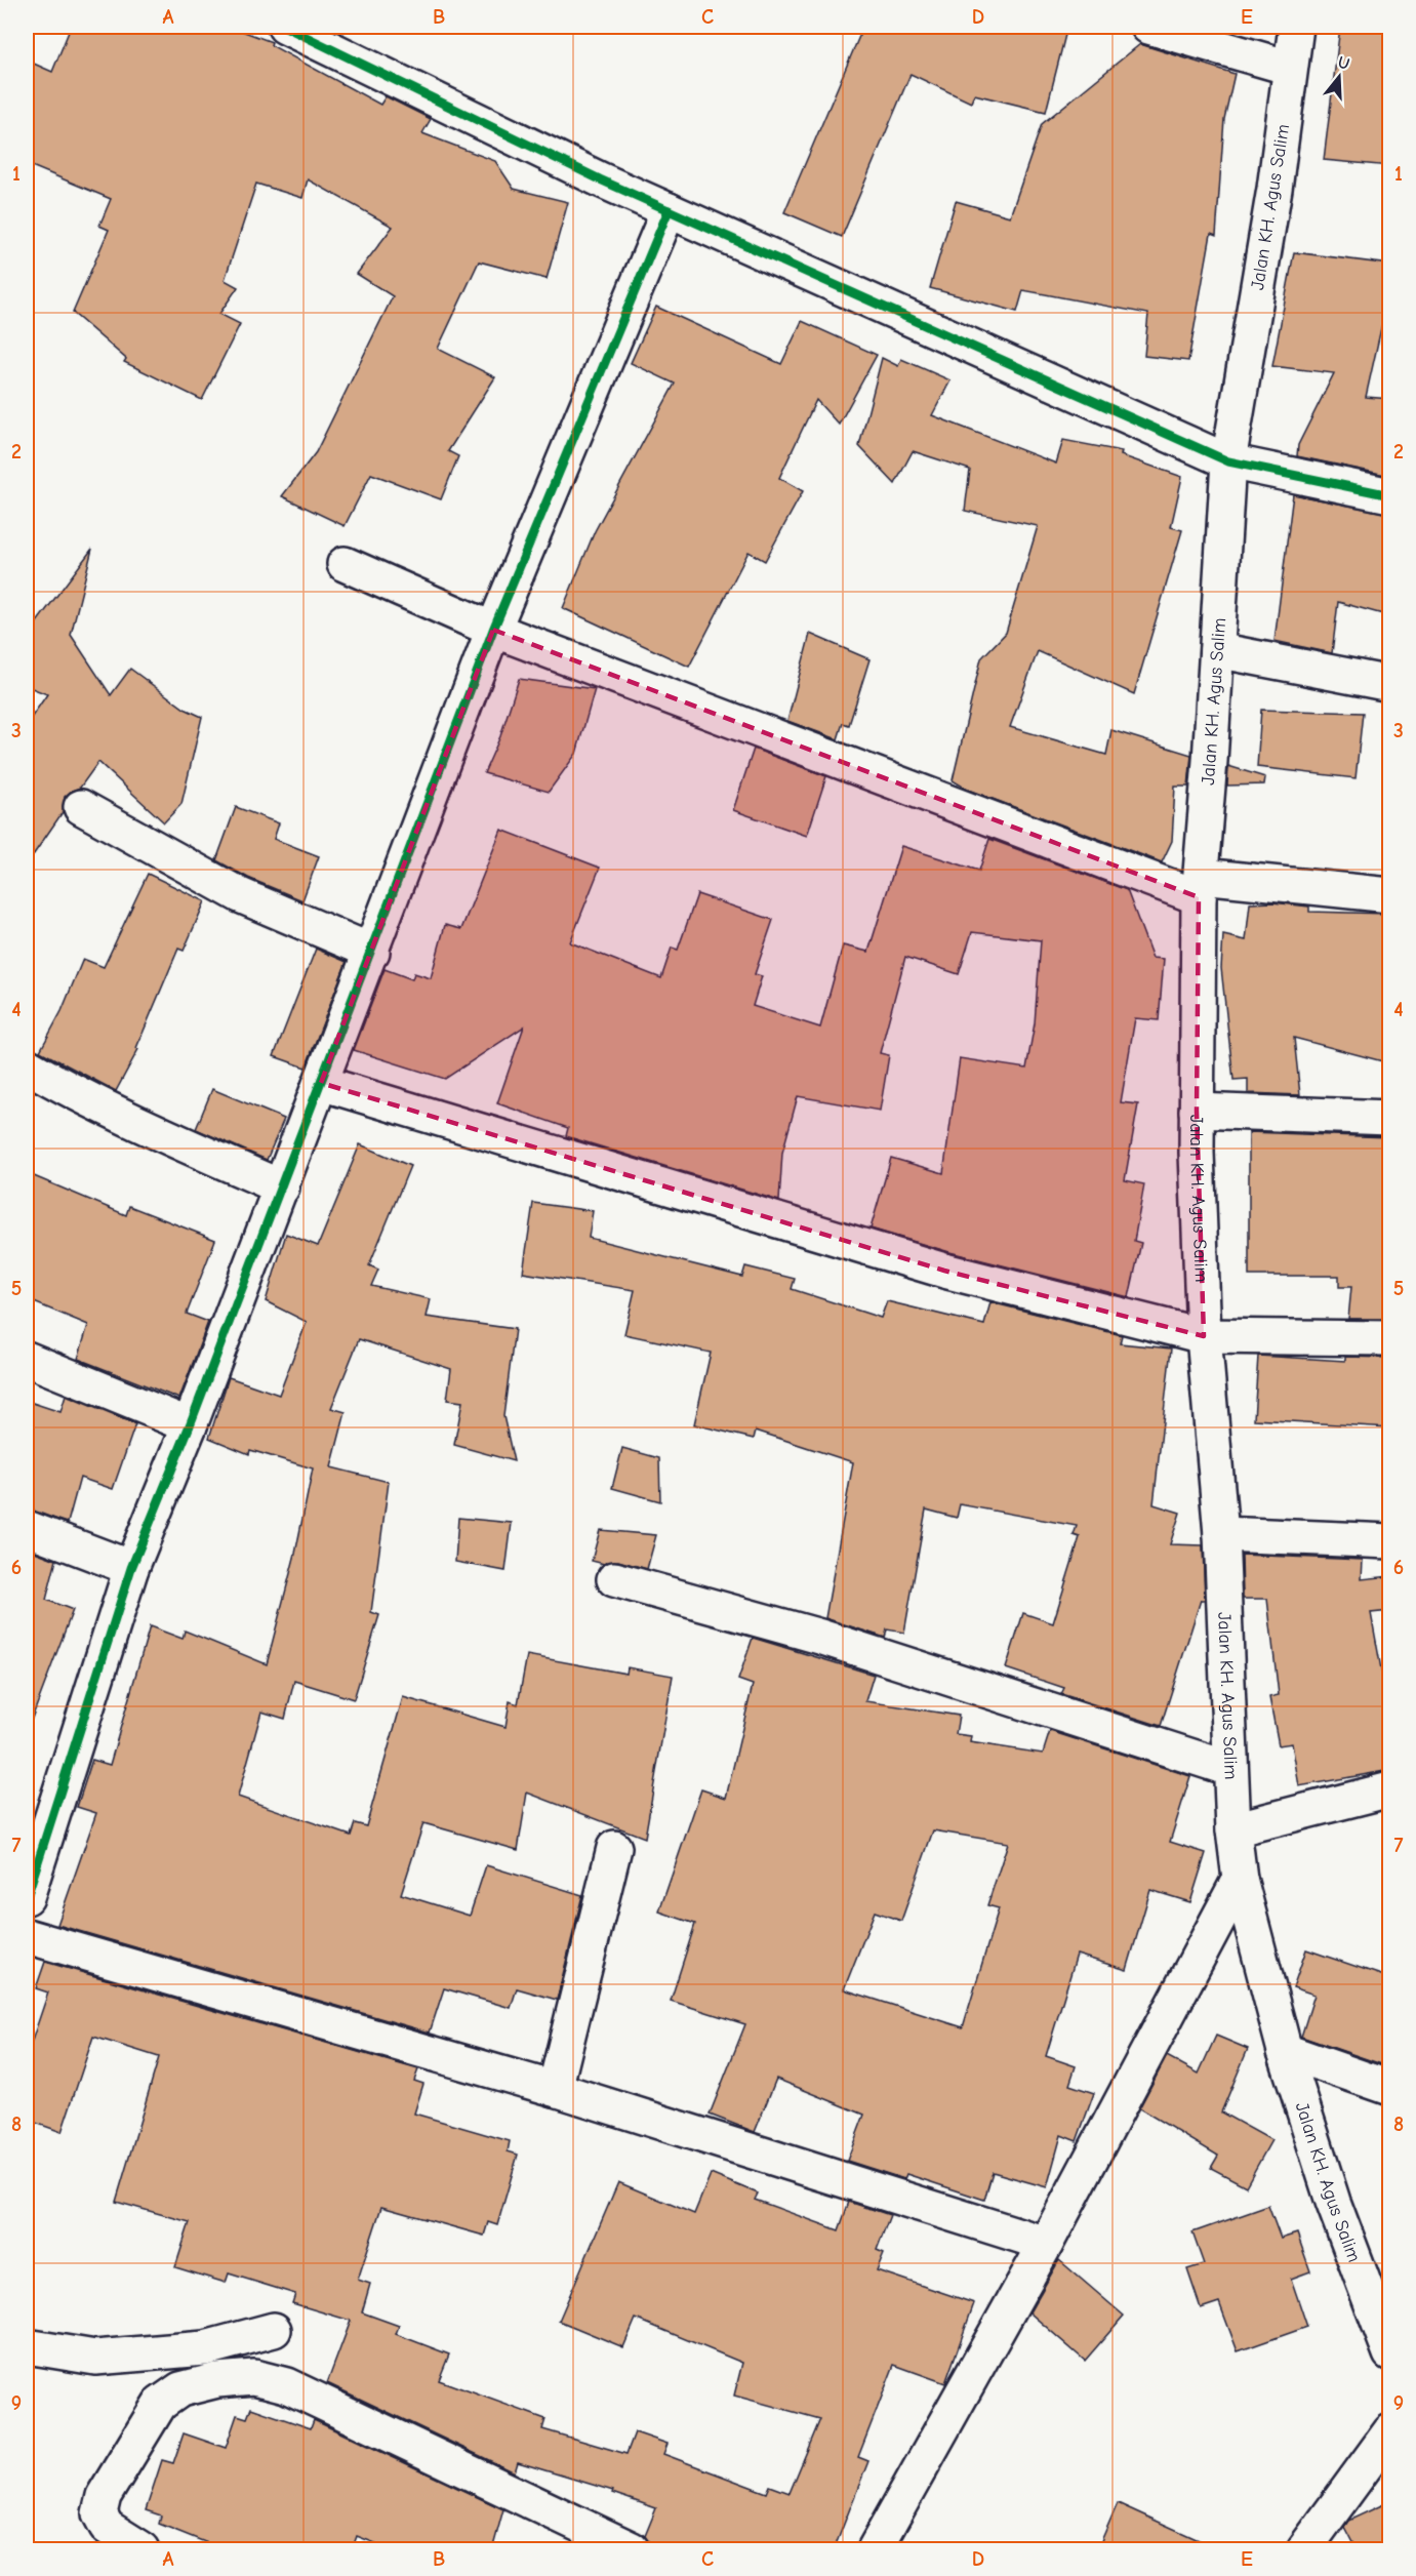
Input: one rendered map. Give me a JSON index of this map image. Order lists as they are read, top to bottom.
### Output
{
  "streets": {
    "street": ["Jalan KH. Agus Salim"]
  },
  "north": "top",
  "grid": {
    "columns": [
      "A",
      "B",
      "C",
      "D",
      "E"
    ],
    "rows": [
      "1",
      "2",
      "3",
      "4",
      "5",
      "6",
      "7",
      "8",
      "9"
    ]
  }
}
